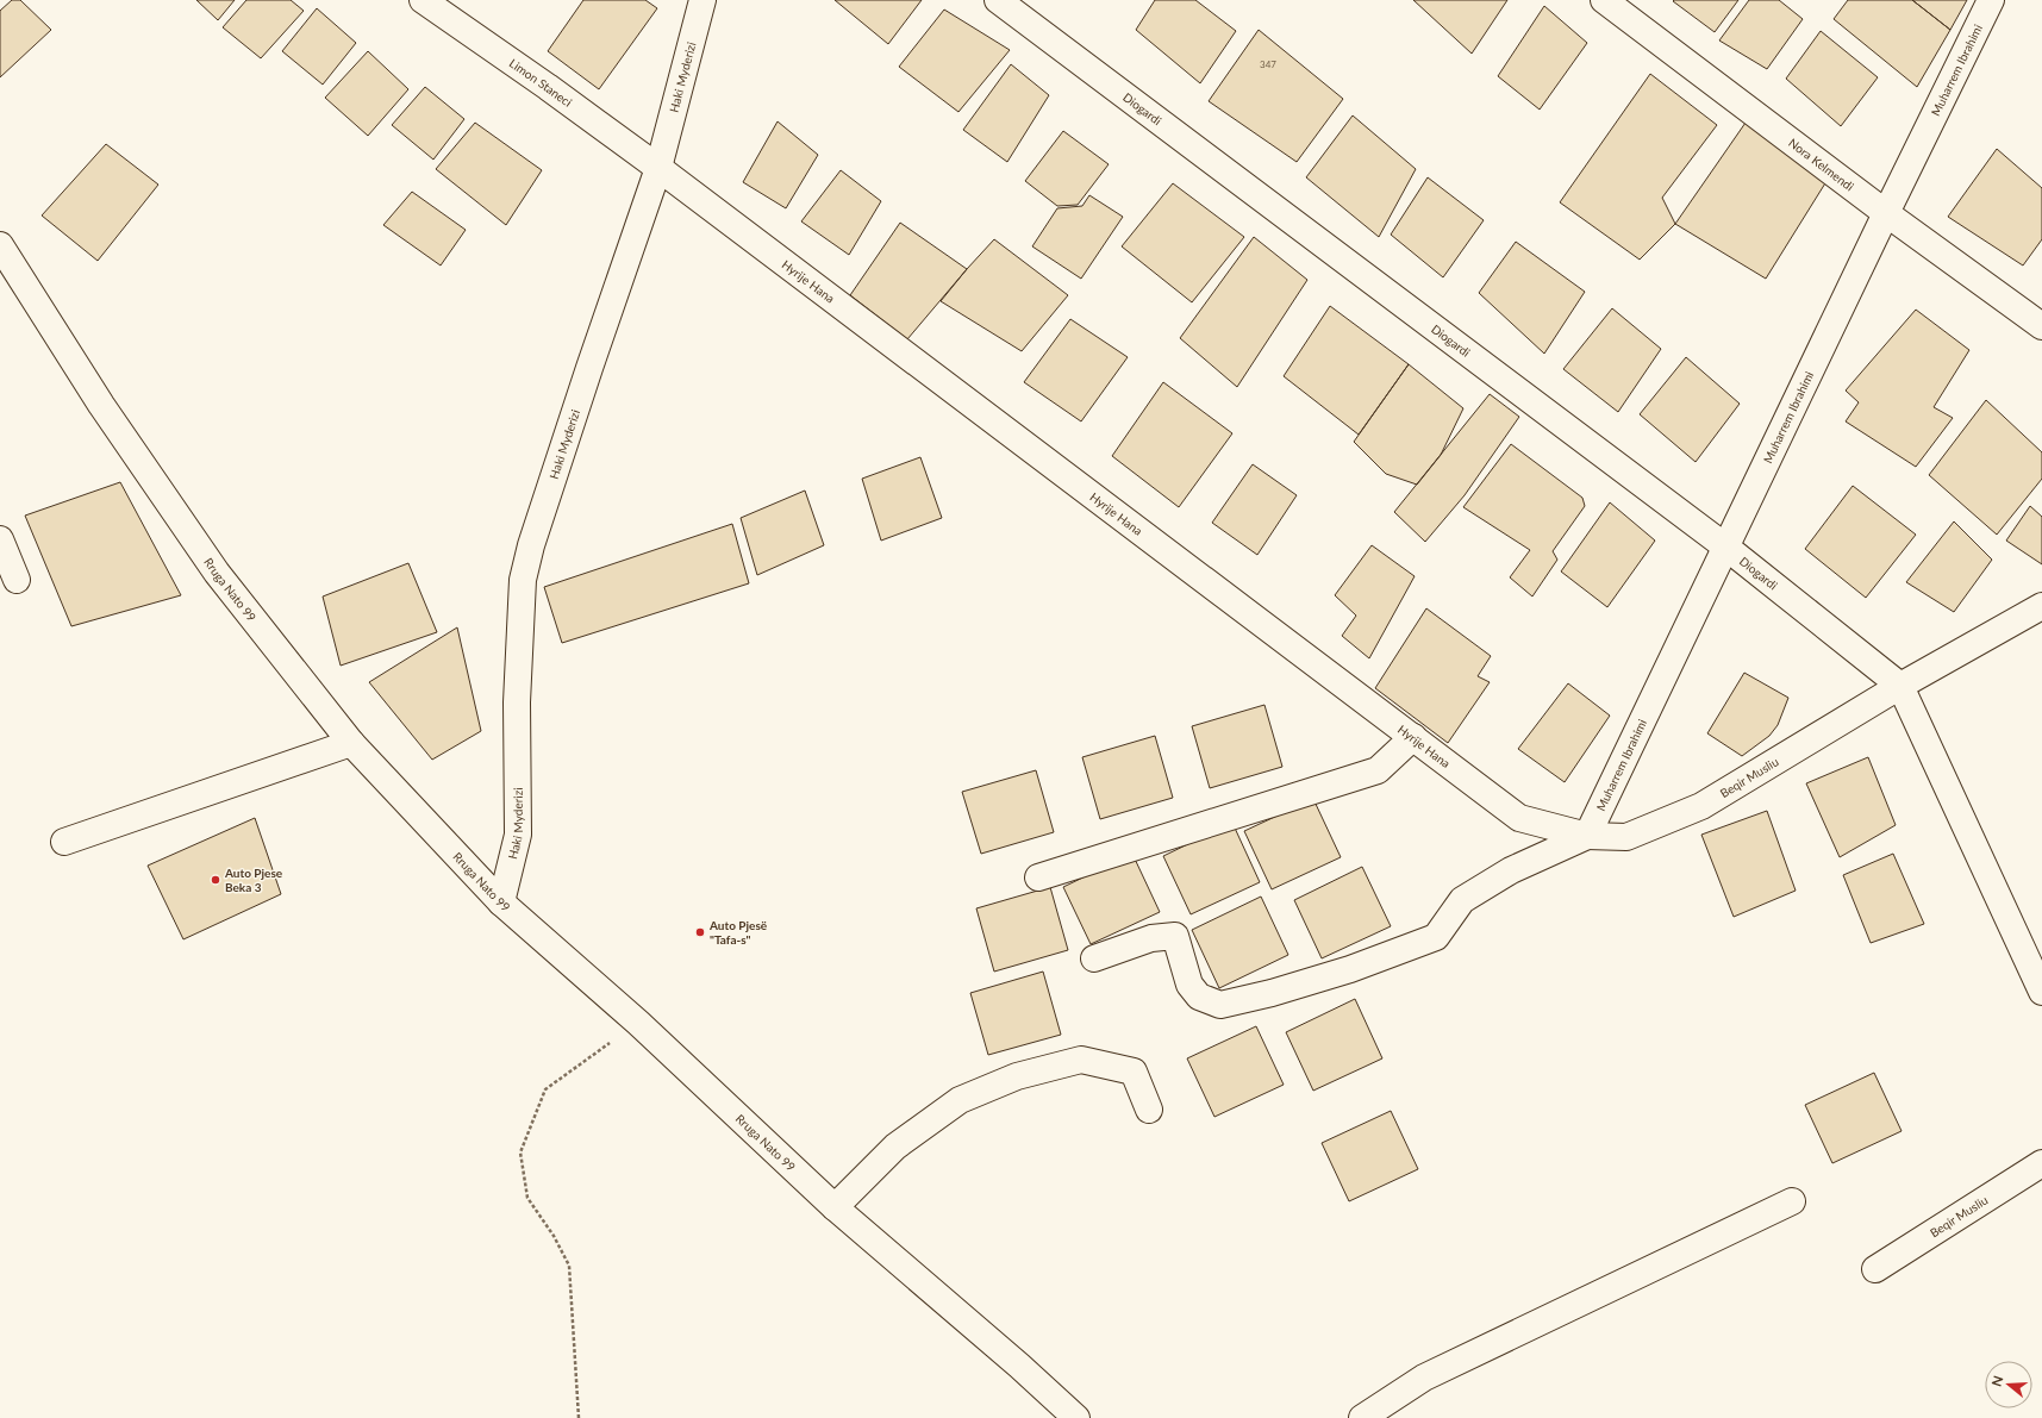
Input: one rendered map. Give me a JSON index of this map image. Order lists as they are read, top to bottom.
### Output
{
  "streets": {
    "street": [
      "Muharrem Ibrahimi",
      "Haki Myderizi",
      "Limon Staneci",
      "Diogardi",
      "Nora Kelmendi",
      "Hyrije Hana",
      "Rruga Nato 99",
      "Beqir Musliu"
    ]
  },
  "crossings": [
    ["Muharrem Ibrahimi", "Diogardi"],
    ["Muharrem Ibrahimi", "Nora Kelmendi"],
    ["Muharrem Ibrahimi", "Hyrije Hana"],
    ["Muharrem Ibrahimi", "Beqir Musliu"],
    ["Haki Myderizi", "Limon Staneci"],
    ["Haki Myderizi", "Hyrije Hana"],
    ["Haki Myderizi", "Rruga Nato 99"],
    ["Limon Staneci", "Hyrije Hana"],
    ["Diogardi", "Beqir Musliu"],
    ["Hyrije Hana", "Beqir Musliu"]
  ],
  "places": ["Auto Pjese Beka 3", "Auto Pjesë \"Tafa-s\""],
  "house_numbers": ["347"],
  "north": "left"
}
